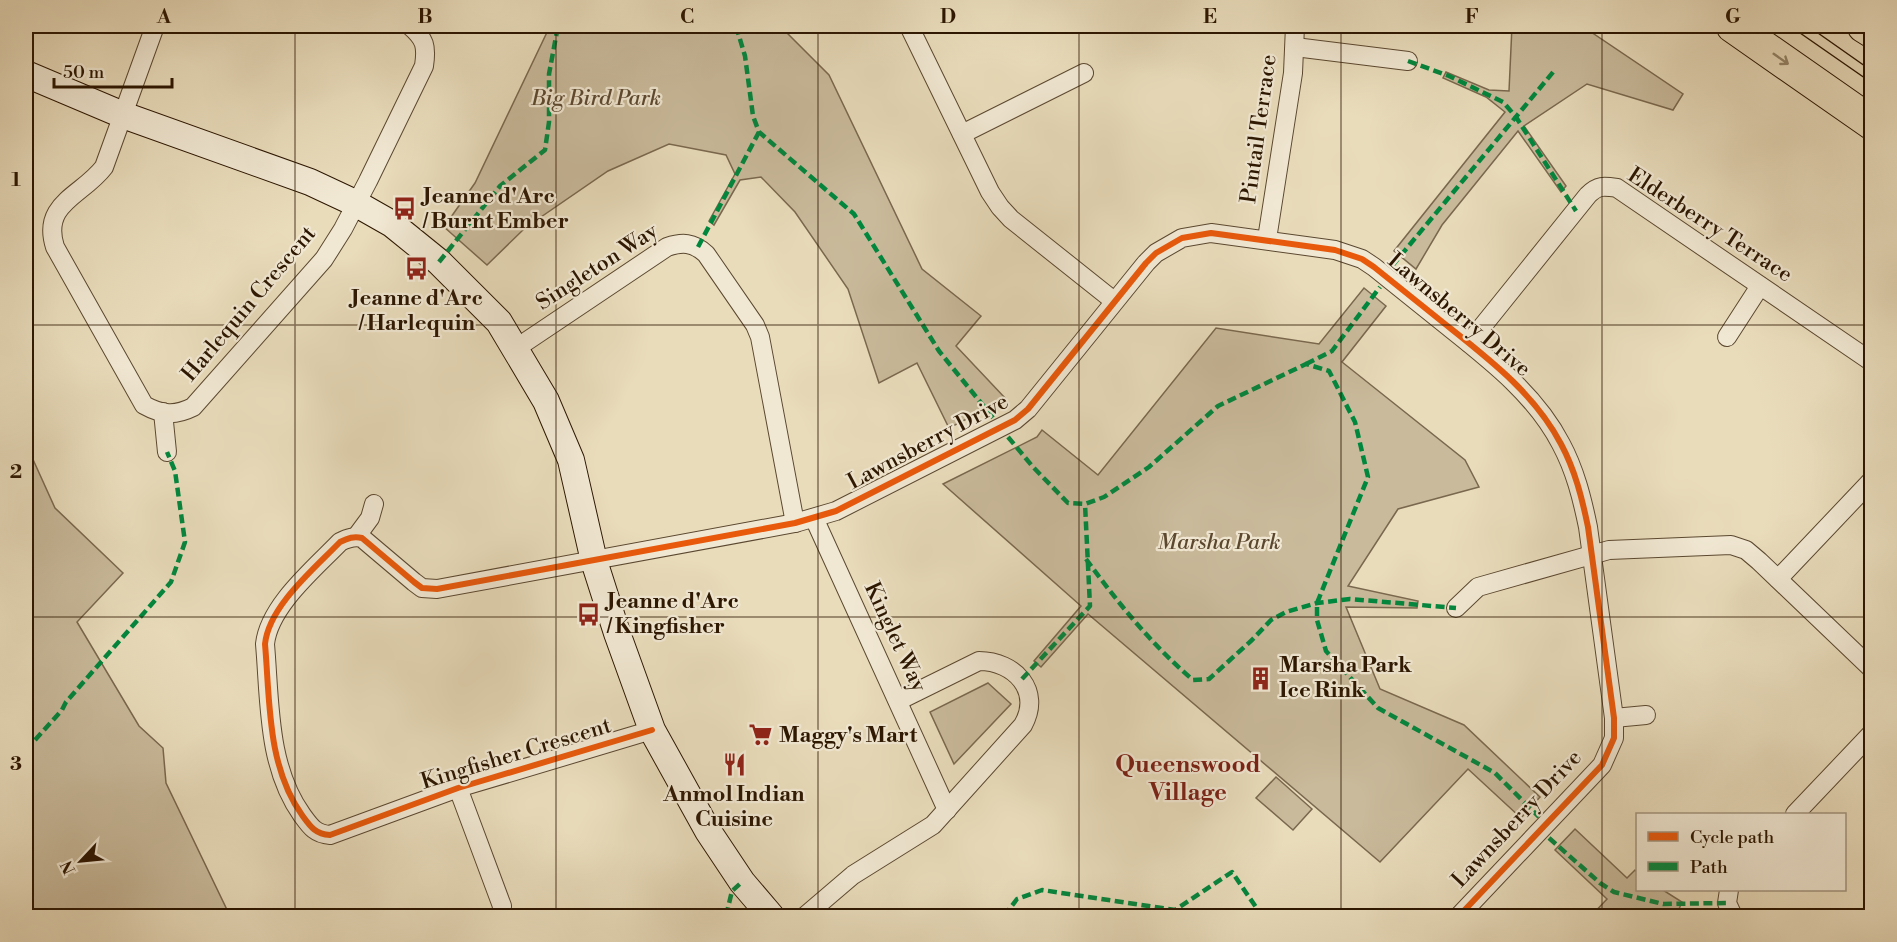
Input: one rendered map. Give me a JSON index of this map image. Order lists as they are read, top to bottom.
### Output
{
  "streets": {
    "street": [
      "Pintail Terrace",
      "Elderberry Terrace",
      "Singleton Way",
      "Harlequin Crescent",
      "Lawnsberry Drive",
      "Kinglet Way",
      "Kingfisher Crescent"
    ]
  },
  "crossings": [
    ["Pintail Terrace", "Lawnsberry Drive"],
    ["Elderberry Terrace", "Lawnsberry Drive"],
    ["Singleton Way", "Lawnsberry Drive"],
    ["Lawnsberry Drive", "Kinglet Way"]
  ],
  "districts": ["Queenswood Village"],
  "parks": ["Big Bird Park", "Marsha Park"],
  "places": {
    "bus stop": ["Jeanne d'Arc / Burnt Ember", "Jeanne d'Arc / Harlequin", "Jeanne d'Arc / Kingfisher"],
    "building": ["Marsha Park Ice Rink"],
    "supermarket": ["Maggy's Mart"],
    "restaurant": ["Anmol Indian Cuisine"]
  },
  "legend": ["Cycle path", "Path"],
  "scale_bar": "50 m",
  "north": "bottom left",
  "grid": {
    "columns": [
      "A",
      "B",
      "C",
      "D",
      "E",
      "F",
      "G"
    ],
    "rows": ["1", "2", "3"]
  }
}
